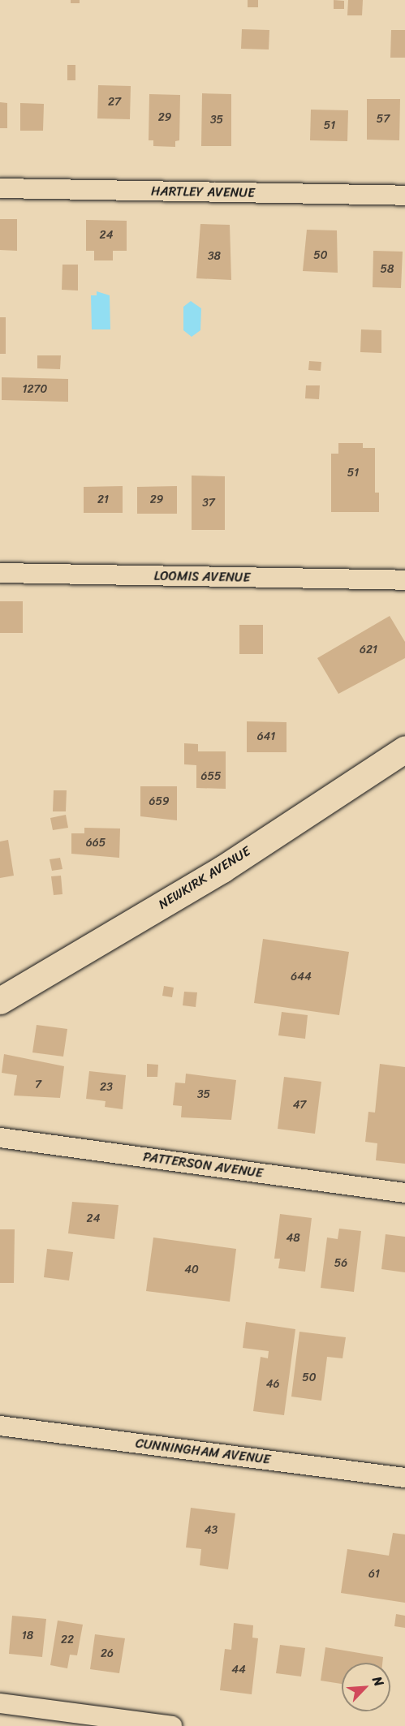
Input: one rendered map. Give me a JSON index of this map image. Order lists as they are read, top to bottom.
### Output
{
  "streets": {
    "street": [
      "HARTLEY AVENUE",
      "LOOMIS AVENUE",
      "NEWKIRK AVENUE",
      "PATTERSON AVENUE",
      "CUNNINGHAM AVENUE"
    ]
  },
  "house_numbers": [
    "27",
    "29",
    "57",
    "35",
    "51",
    "24",
    "50",
    "38",
    "58",
    "1270",
    "51",
    "21",
    "29",
    "37",
    "621",
    "641",
    "655",
    "659",
    "665",
    "644",
    "7",
    "23",
    "35",
    "47",
    "24",
    "48",
    "56",
    "40",
    "50",
    "46",
    "43",
    "61",
    "18",
    "22",
    "26",
    "44"
  ],
  "north": "top right"
}
